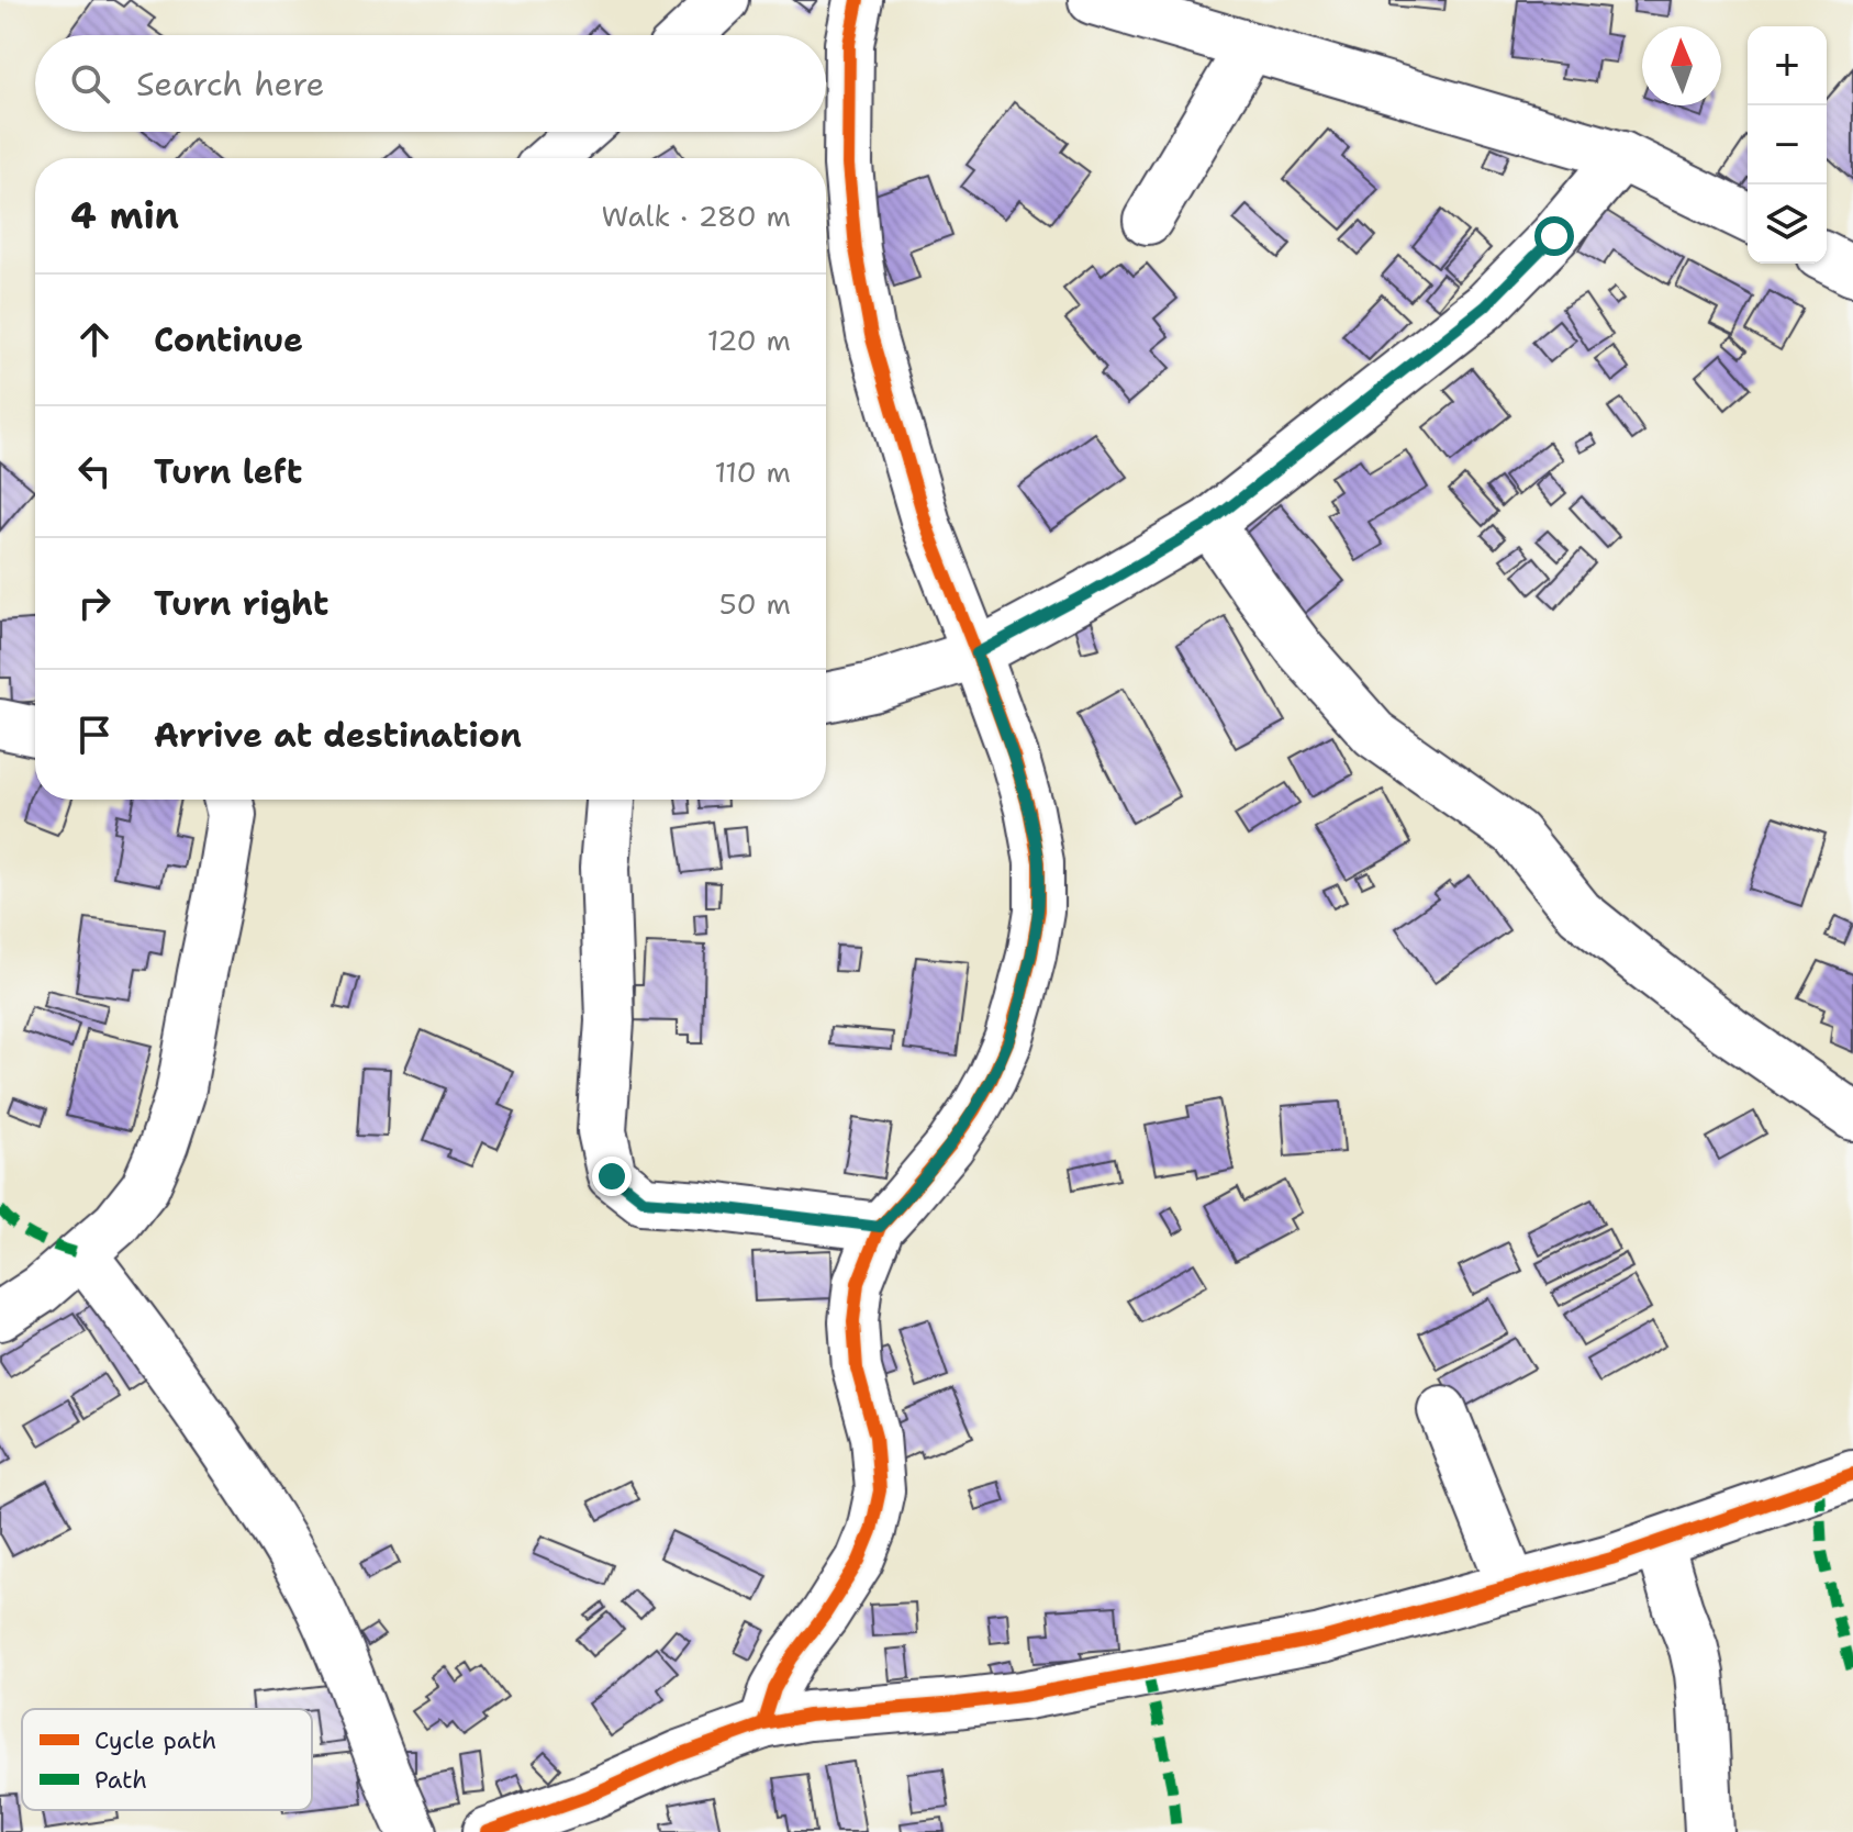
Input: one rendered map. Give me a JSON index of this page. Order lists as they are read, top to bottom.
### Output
{
  "legend": ["Cycle path", "Path"],
  "north": "top",
  "page": {
    "map_buttons": ["+", "−"],
    "search": "Search here",
    "heading": ["4 min", "Walk · 280 m"],
    "list": [
      ["Continue", "120 m"],
      ["Turn left", "110 m"],
      ["Turn right", "50 m"],
      "Arrive at destination"
    ]
  }
}
